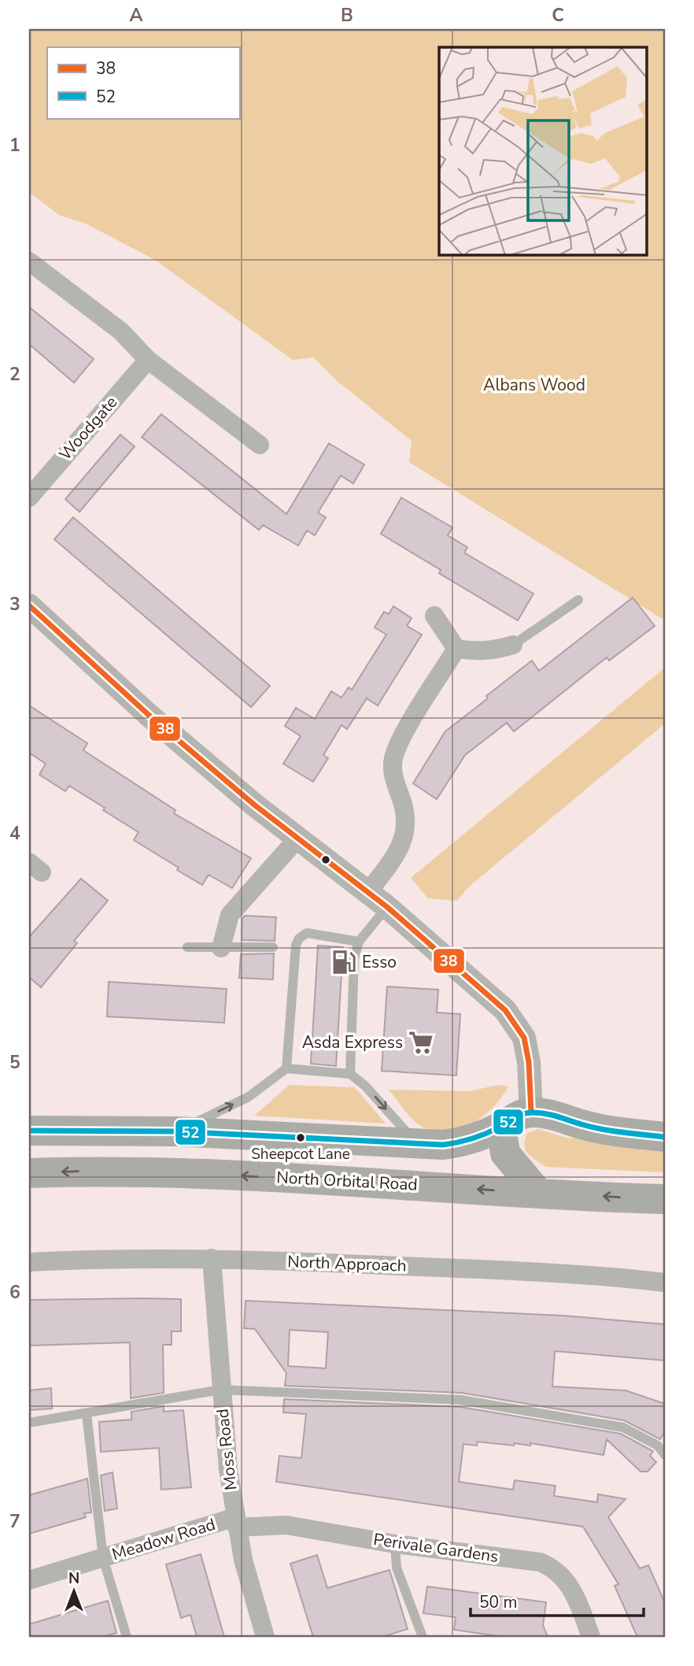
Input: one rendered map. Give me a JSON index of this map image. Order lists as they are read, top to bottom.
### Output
{
  "streets": {
    "highway": ["North Orbital Road"],
    "street": [
      "Woodgate",
      "North Approach",
      "Moss Road",
      "Meadow Road",
      "Perivale Gardens"
    ]
  },
  "crossings": [
    ["North Approach", "Moss Road"],
    ["Moss Road", "Meadow Road"],
    ["Moss Road", "Perivale Gardens"],
    ["Meadow Road", "Perivale Gardens"]
  ],
  "parks": ["Albans Wood"],
  "places": {
    "fuel station": ["Esso"],
    "supermarket": ["Asda Express"],
    "other": ["Sheepcot Lane"]
  },
  "lines": ["transit line 38", "transit line 52"],
  "legend": ["38", "52"],
  "scale_bar": "50 m",
  "north": "top",
  "grid": {
    "columns": ["A", "B", "C"],
    "rows": [
      "1",
      "2",
      "3",
      "4",
      "5",
      "6",
      "7"
    ]
  }
}
